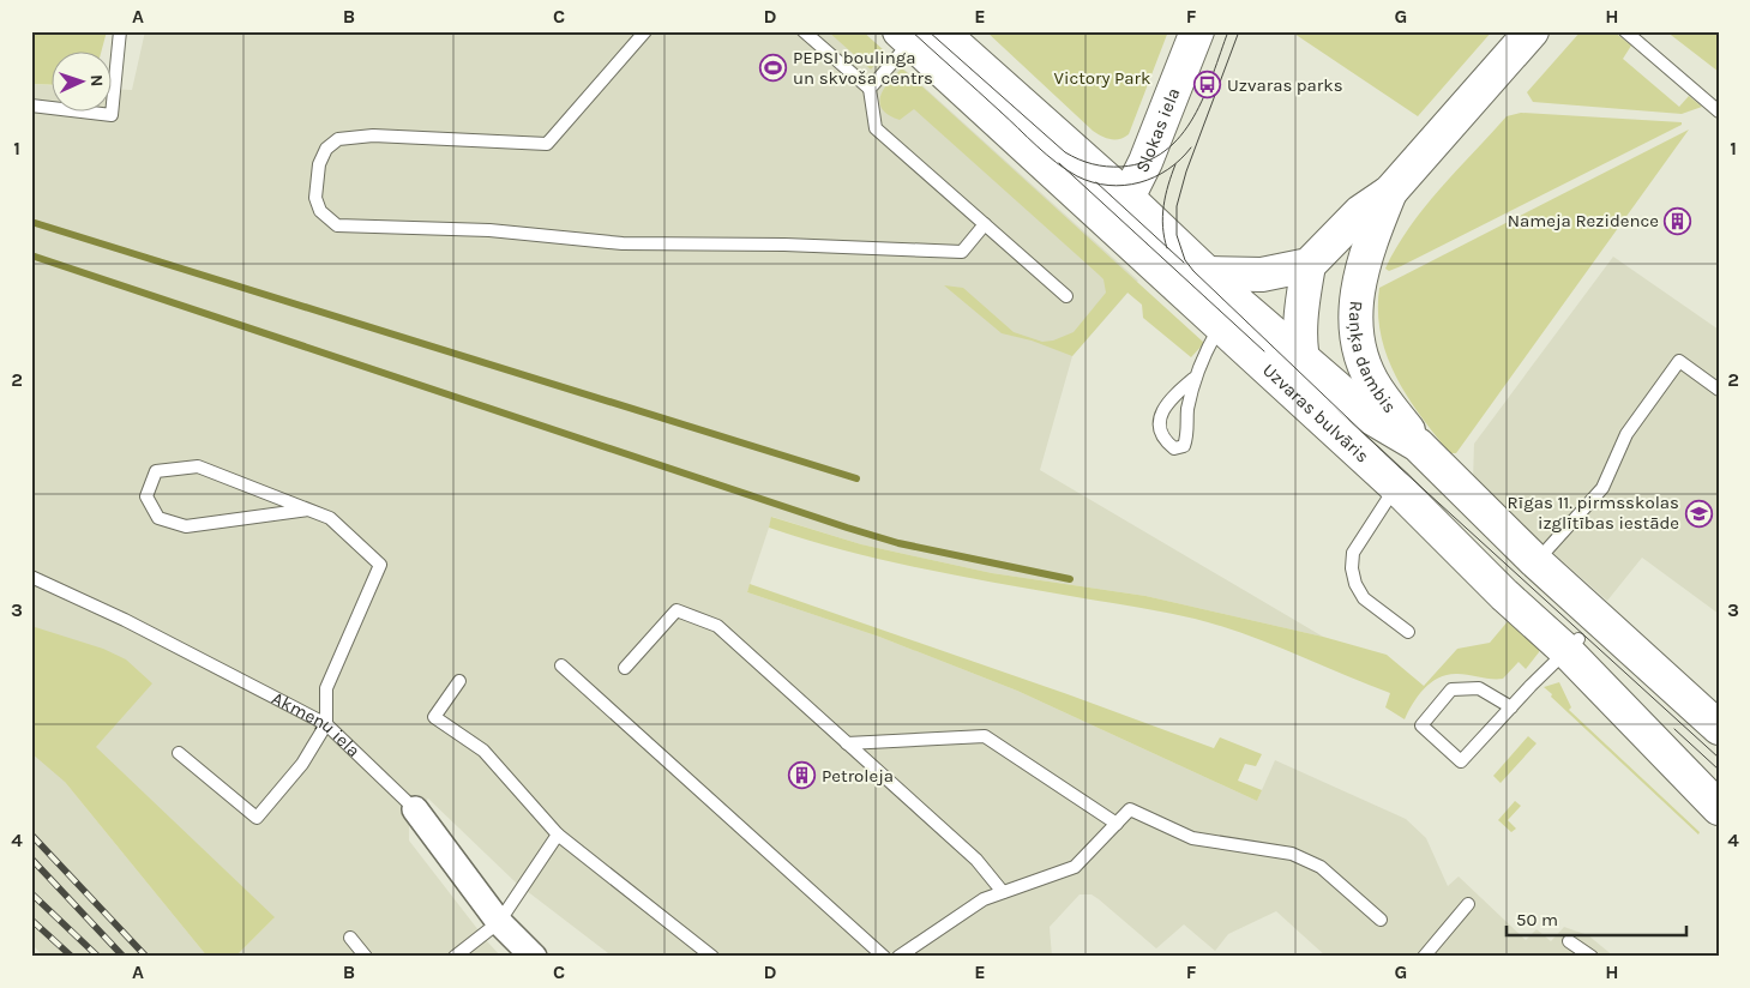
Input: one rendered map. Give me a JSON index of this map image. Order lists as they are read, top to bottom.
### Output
{
  "streets": {
    "main road": ["Slokas iela", "Raņķa dambis", "Uzvaras bulvāris"],
    "street": ["Akmeņu iela"]
  },
  "crossings": [
    ["Slokas iela", "Uzvaras bulvāris"],
    ["Raņķa dambis", "Uzvaras bulvāris"]
  ],
  "parks": ["Victory Park"],
  "places": {
    "sports": ["PEPSI boulinga un skvoša centrs"],
    "bus stop": ["Uzvaras parks"],
    "building": ["Nameja Rezidence", "Petroleja"],
    "school or university": ["Rīgas 11. pirmsskolas izglītības iestāde"]
  },
  "scale_bar": "50 m",
  "north": "right",
  "grid": {
    "columns": [
      "A",
      "B",
      "C",
      "D",
      "E",
      "F",
      "G",
      "H"
    ],
    "rows": [
      "1",
      "2",
      "3",
      "4"
    ]
  }
}
